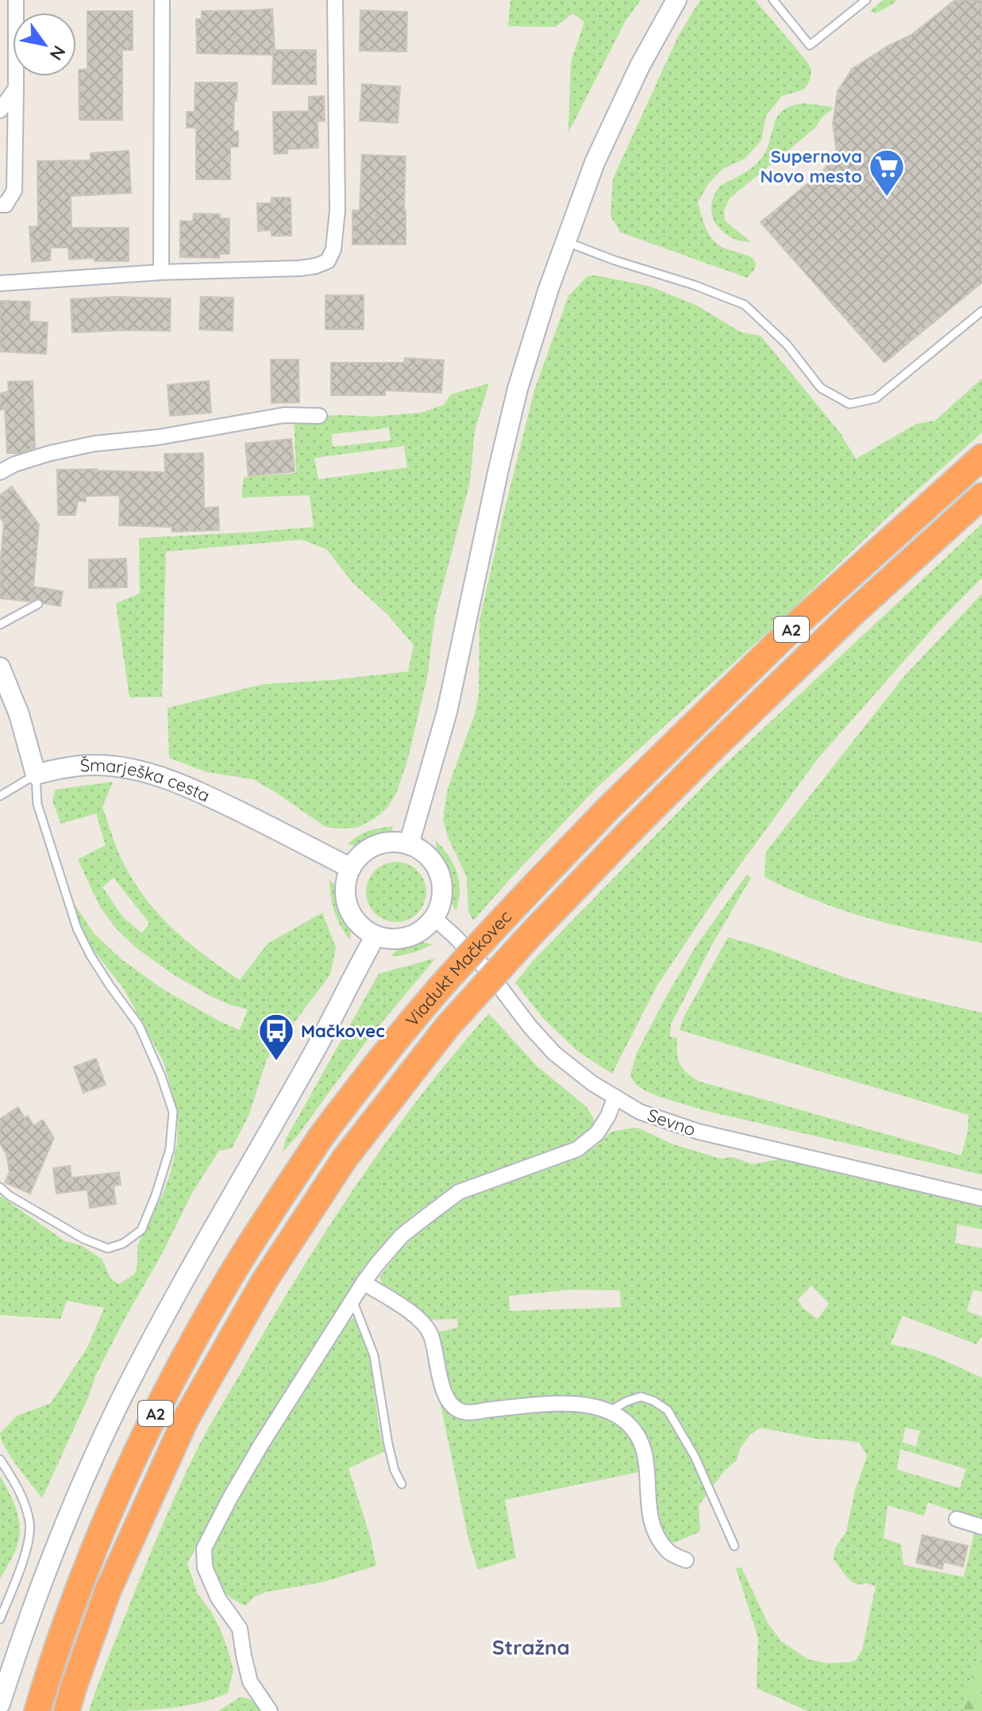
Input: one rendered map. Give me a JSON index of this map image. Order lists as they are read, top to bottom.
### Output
{
  "streets": {
    "highway": ["A2", "Viadukt Mačkovec"],
    "main road": ["Šmarješka cesta"],
    "street": ["Sevno"]
  },
  "crossings": [
    ["Šmarješka cesta", "Sevno"]
  ],
  "districts": ["Stražna"],
  "places": {
    "supermarket": ["Supernova Novo mesto"],
    "bus stop": ["Mačkovec"]
  },
  "north": "bottom right"
}
